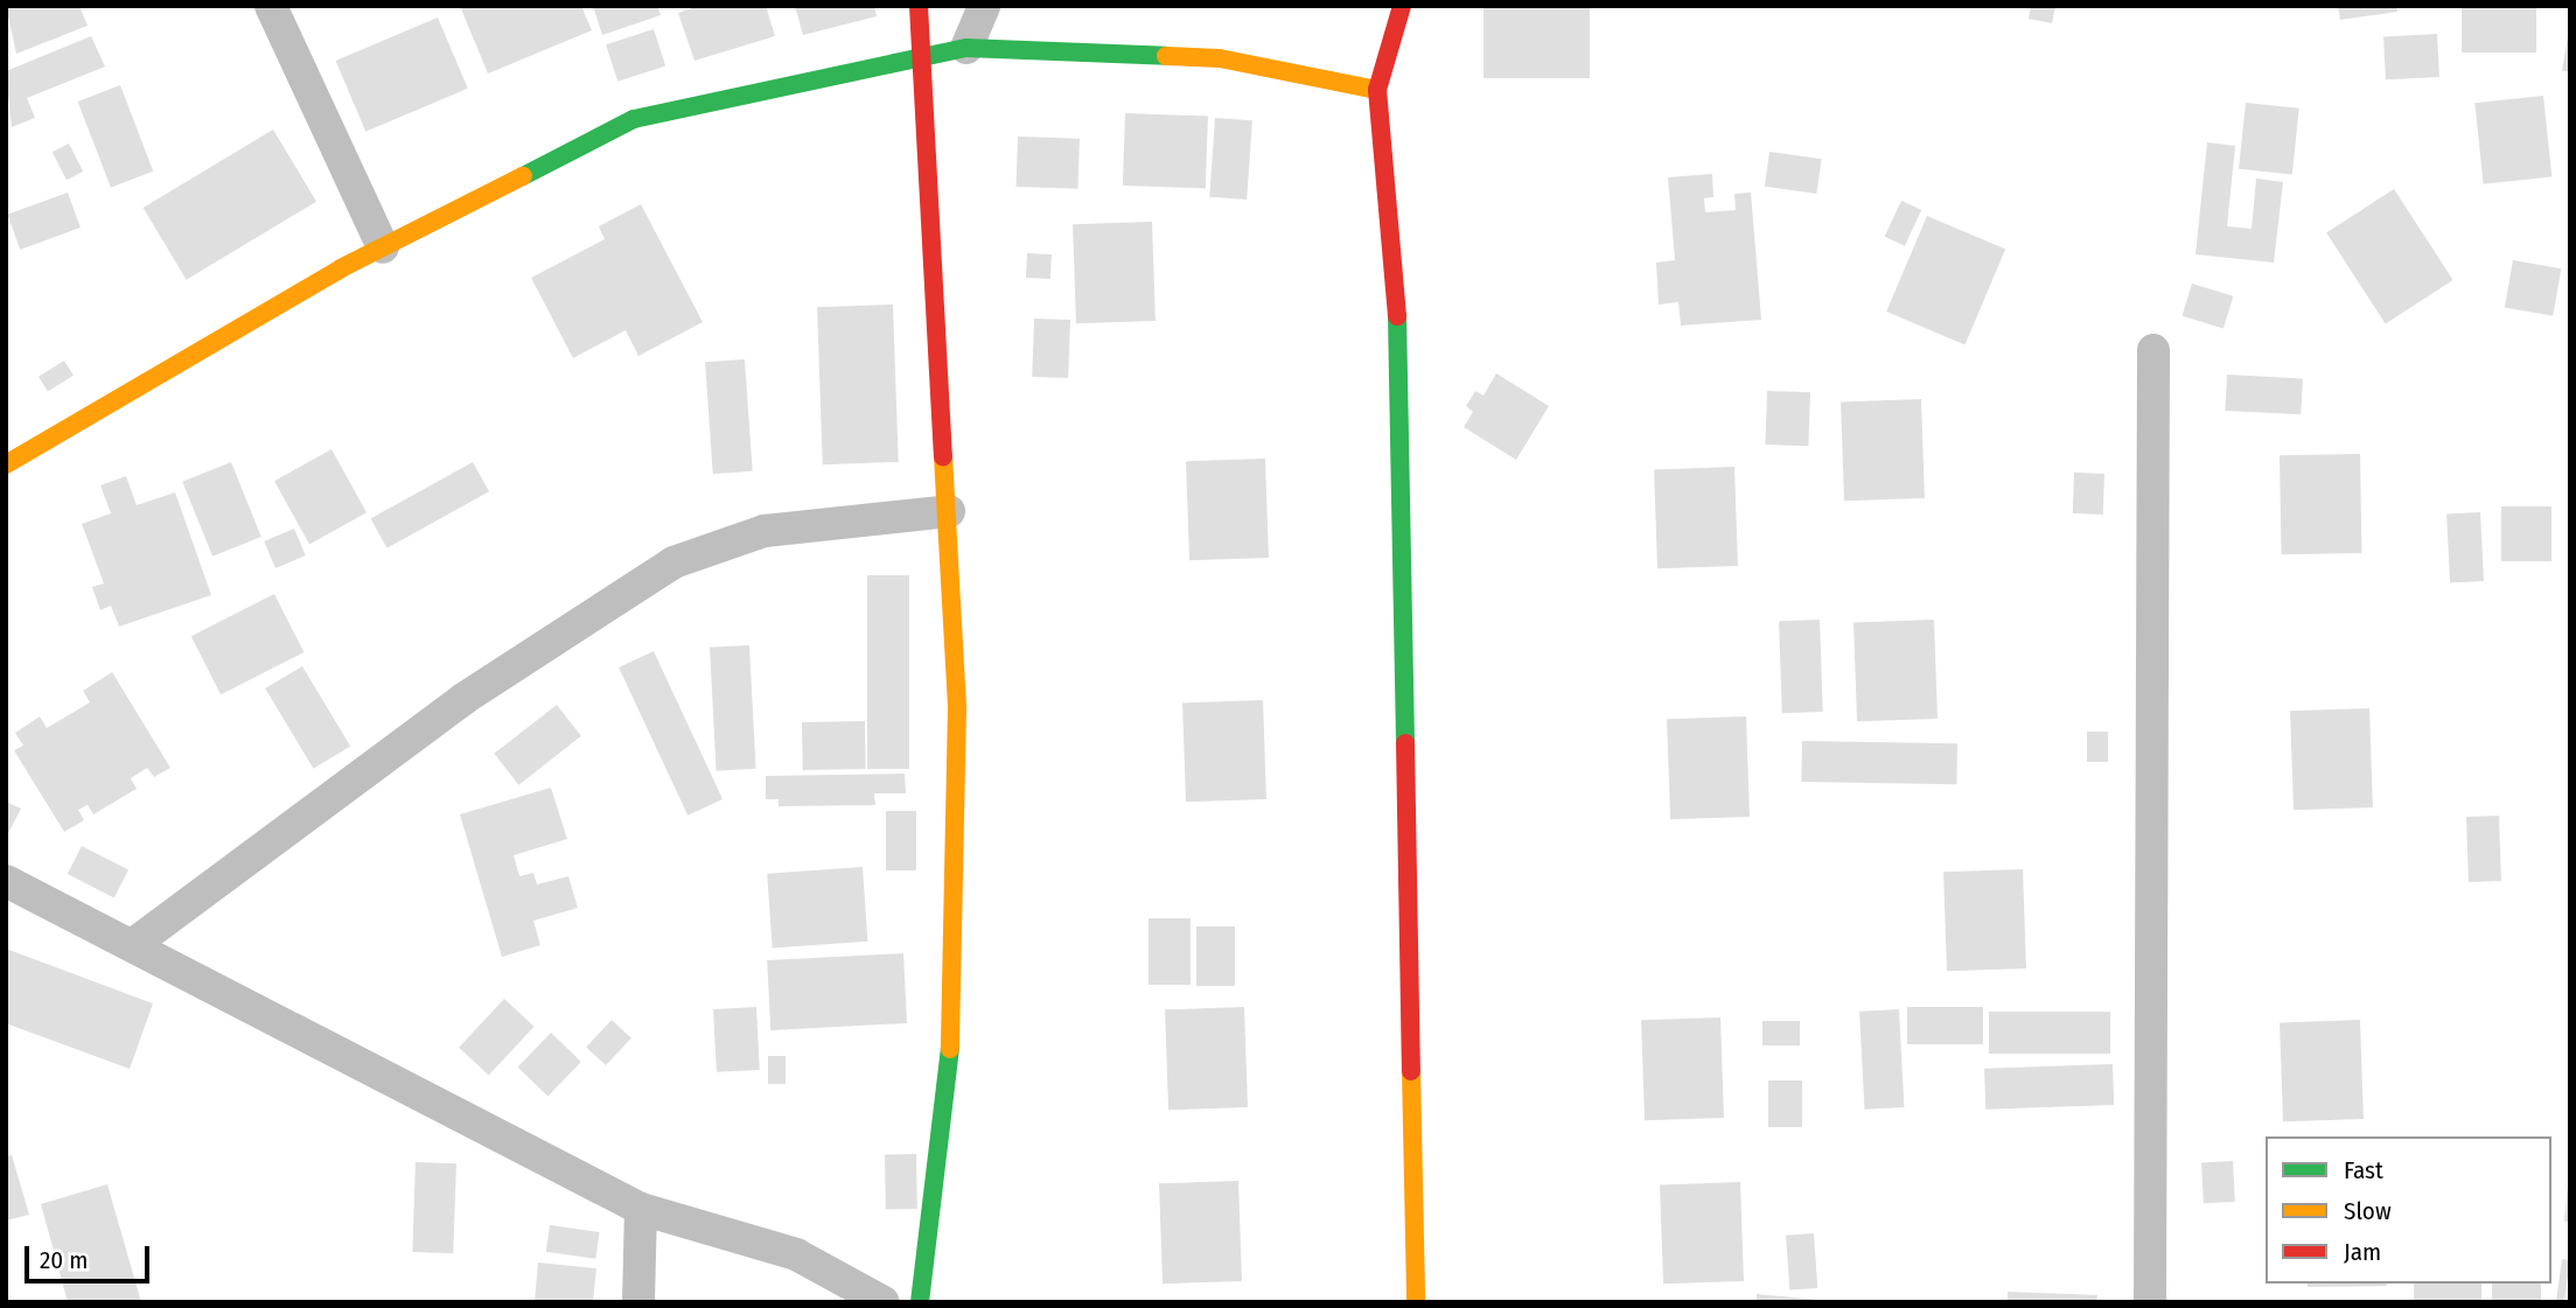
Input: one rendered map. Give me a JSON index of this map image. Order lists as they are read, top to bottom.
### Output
{
  "legend": ["Fast", "Slow", "Jam"],
  "scale_bar": "20 m"
}
